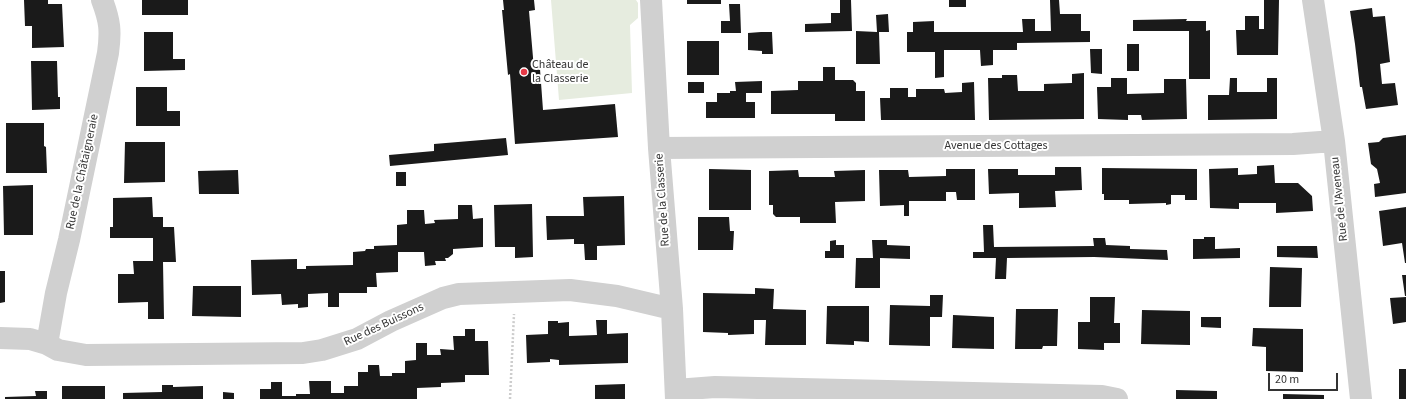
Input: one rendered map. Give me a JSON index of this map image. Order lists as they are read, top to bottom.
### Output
{
  "streets": {
    "street": [
      "Avenue des Cottages",
      "Rue de la Châtaigneraie",
      "Rue de l'Aveneau",
      "Rue de la Classerie",
      "Rue des Buissons"
    ]
  },
  "crossings": [
    ["Avenue des Cottages", "Rue de l'Aveneau"],
    ["Avenue des Cottages", "Rue de la Classerie"],
    ["Rue de la Châtaigneraie", "Rue des Buissons"],
    ["Rue de la Classerie", "Rue des Buissons"]
  ],
  "places": ["Château de la Classerie"],
  "scale_bar": "20 m"
}
